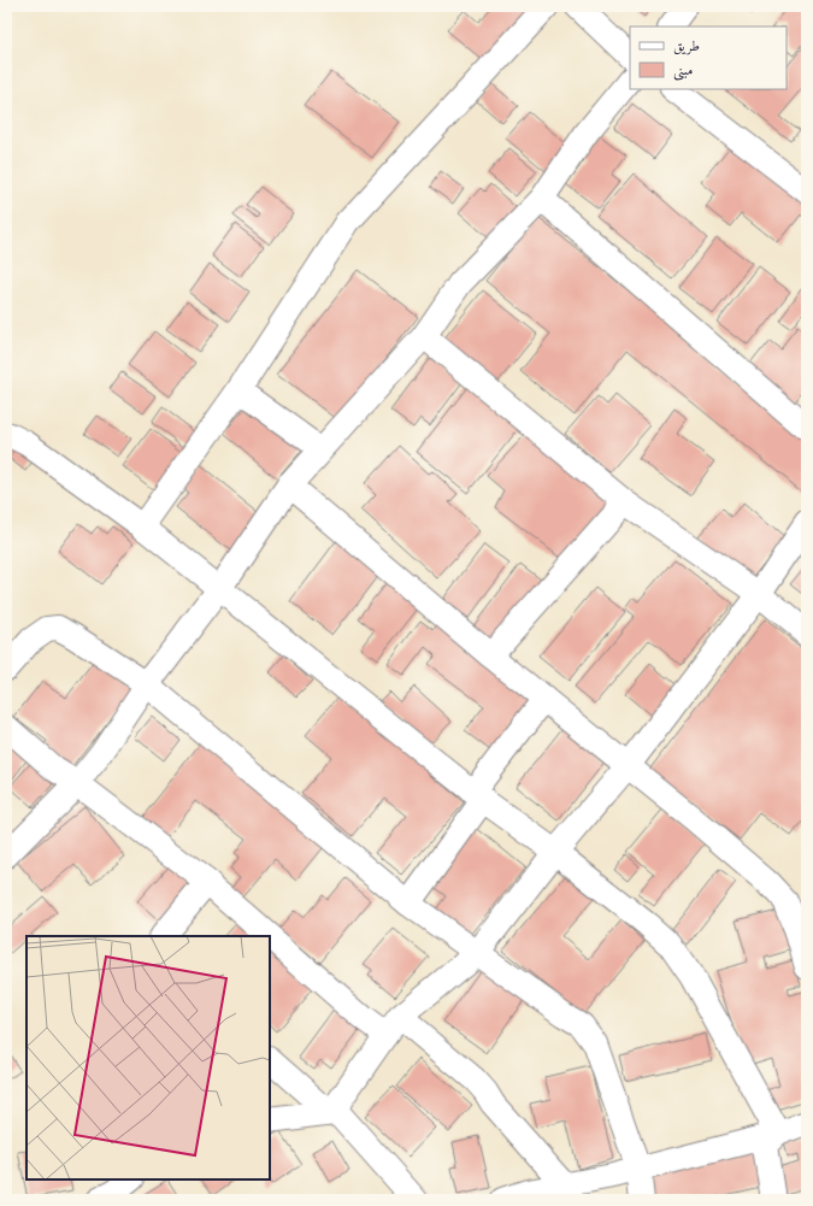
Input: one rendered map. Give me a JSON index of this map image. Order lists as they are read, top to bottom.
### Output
{
  "legend": ["طريق", "مبنى"]
}
